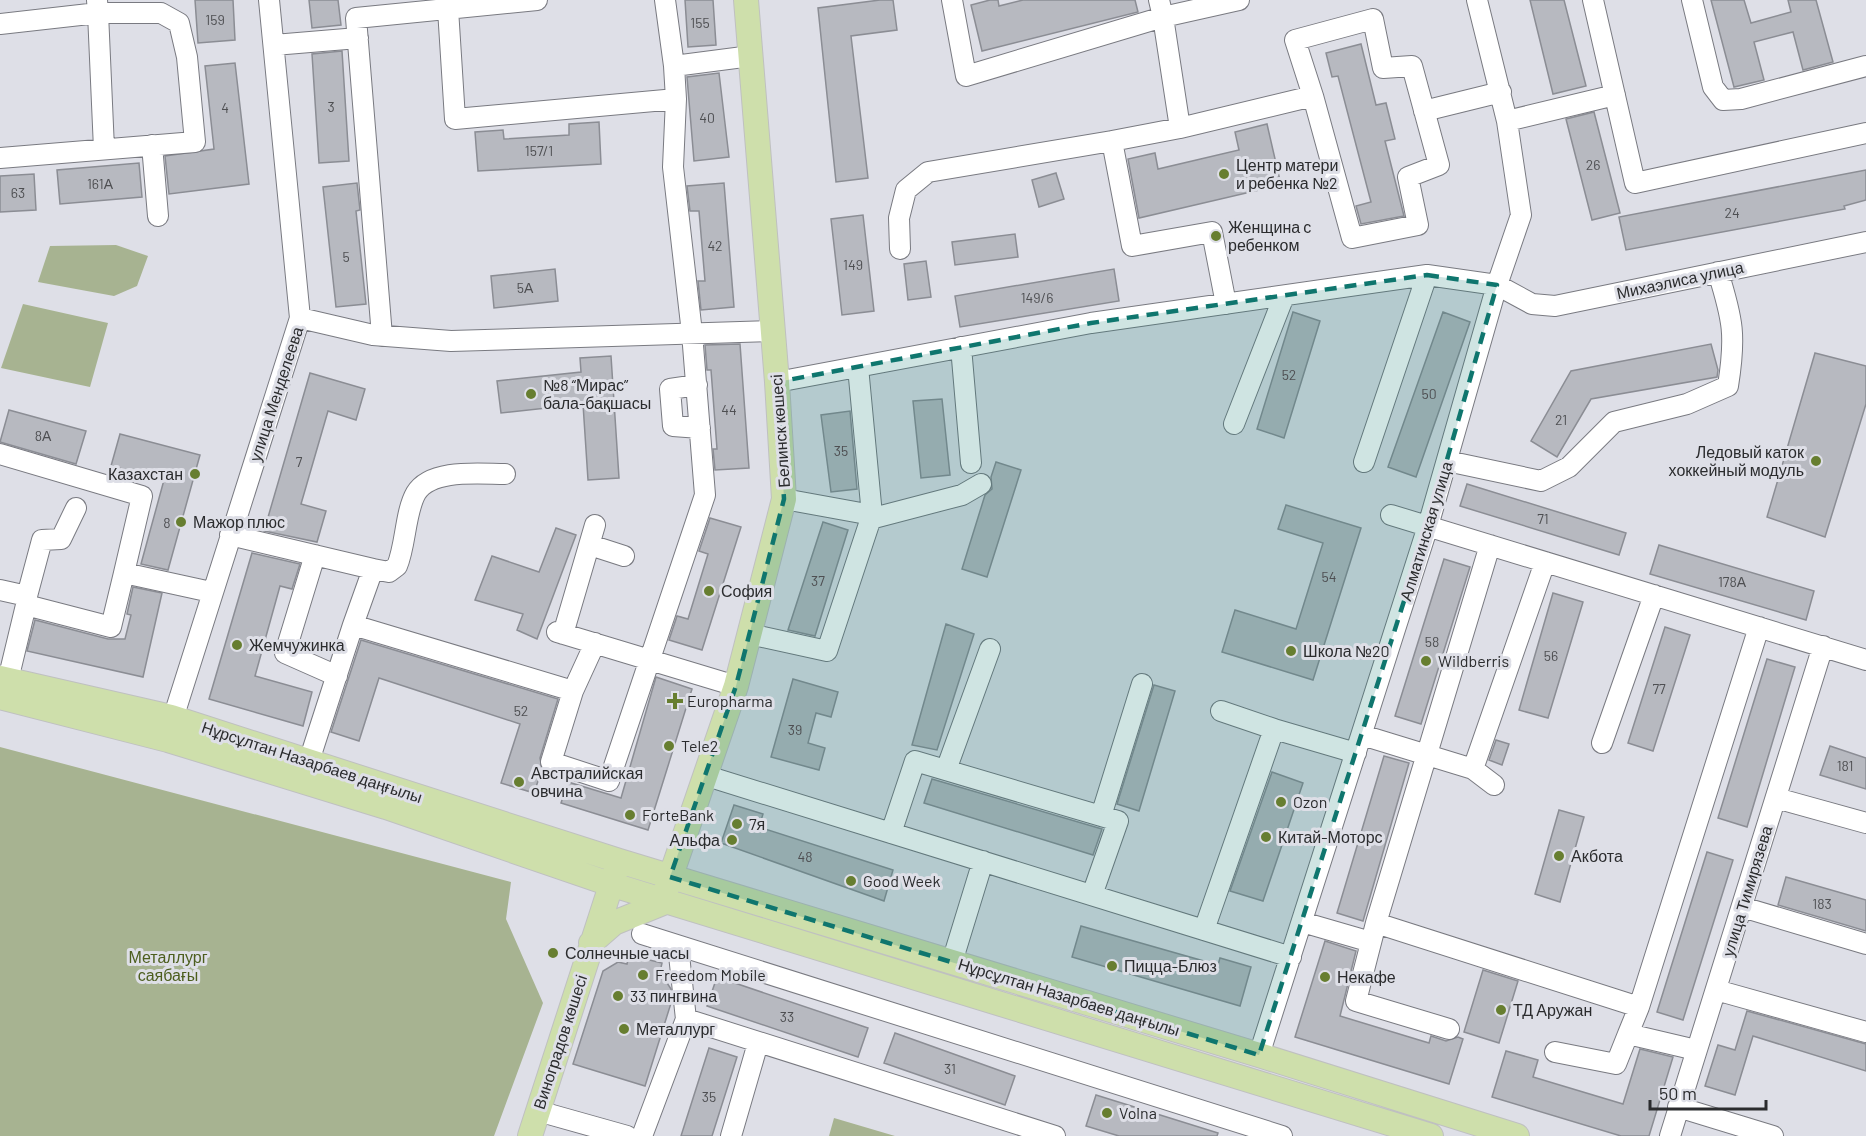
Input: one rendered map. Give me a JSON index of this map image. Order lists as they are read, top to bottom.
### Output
{
  "streets": {
    "main road": ["Белинск көшесі", "Нұрсұлтан Назарбаев даңғылы", "Виноградов көшесі"],
    "street": [
      "Михаэлиса улица",
      "улица Менделеева",
      "Алматинская улица",
      "улица Тимирязева"
    ]
  },
  "crossings": [
    ["Михаэлиса улица", "Алматинская улица"],
    ["улица Менделеева", "Нұрсұлтан Назарбаев даңғылы"],
    ["Белинск көшесі", "Нұрсұлтан Назарбаев даңғылы"],
    ["Алматинская улица", "Нұрсұлтан Назарбаев даңғылы"],
    ["Нұрсұлтан Назарбаев даңғылы", "Виноградов көшесі"]
  ],
  "parks": ["Металлург саябағы"],
  "places": {
    "other": [
      "Центр матери и ребенка №2",
      "Женщина с ребенком",
      "№8 “Мирас” бала-бақшасы",
      "Ледовый каток хоккейный модуль",
      "Казахстан",
      "Мажор плюс",
      "София",
      "Жемчужинка",
      "Школа №20",
      "Wildberris",
      "Tele2",
      "Австралийская овчина",
      "Ozon",
      "ForteBank",
      "7я",
      "Китай-Моторс",
      "Альфа",
      "Акбота",
      "Good Week",
      "Солнечные часы",
      "Пицца-Блюз",
      "Freedom Mobile",
      "Некафе",
      "33 пингвина",
      "ТД Аружан",
      "Металлург",
      "Volna"
    ],
    "health": ["Europharma"]
  },
  "house_numbers": [
    "159",
    "155",
    "3",
    "4",
    "40",
    "157/1",
    "26",
    "161А",
    "63",
    "24",
    "42",
    "5",
    "149",
    "5А",
    "149/6",
    "52",
    "50",
    "44",
    "21",
    "8А",
    "35",
    "7",
    "71",
    "8",
    "54",
    "37",
    "178А",
    "58",
    "56",
    "77",
    "52",
    "39",
    "181",
    "48",
    "183",
    "33",
    "31",
    "35"
  ],
  "scale_bar": "50 m"
}
